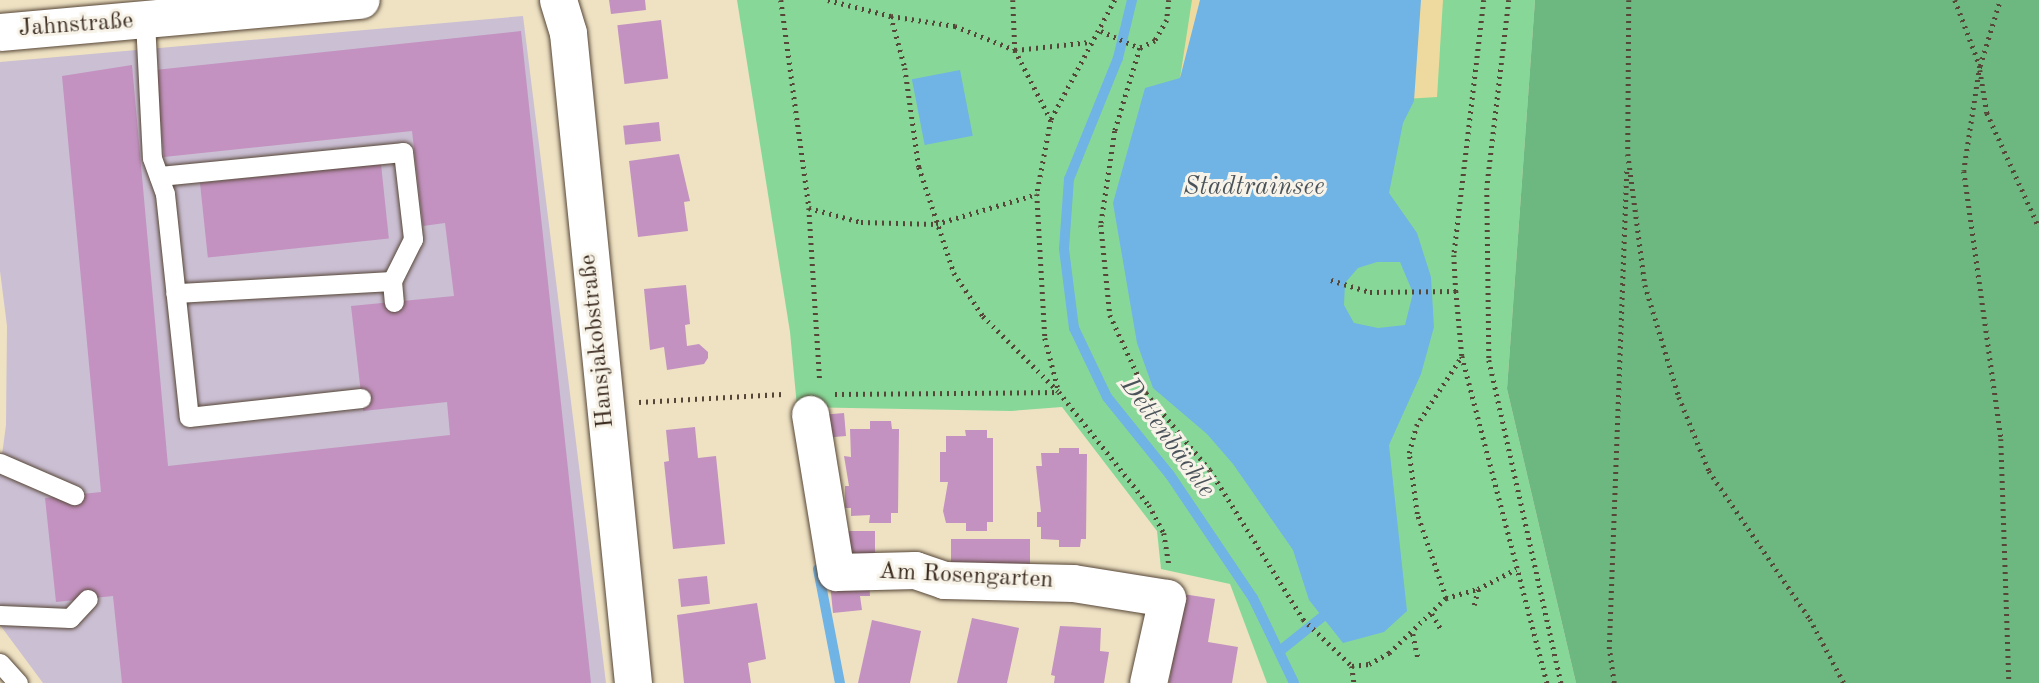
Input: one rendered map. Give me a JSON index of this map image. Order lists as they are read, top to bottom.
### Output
{
  "streets": {
    "street": ["Jahnstraße", "Hansjakobstraße", "Am Rosengarten"]
  },
  "water": ["Stadtrainsee", "Dettenbächle"]
}
